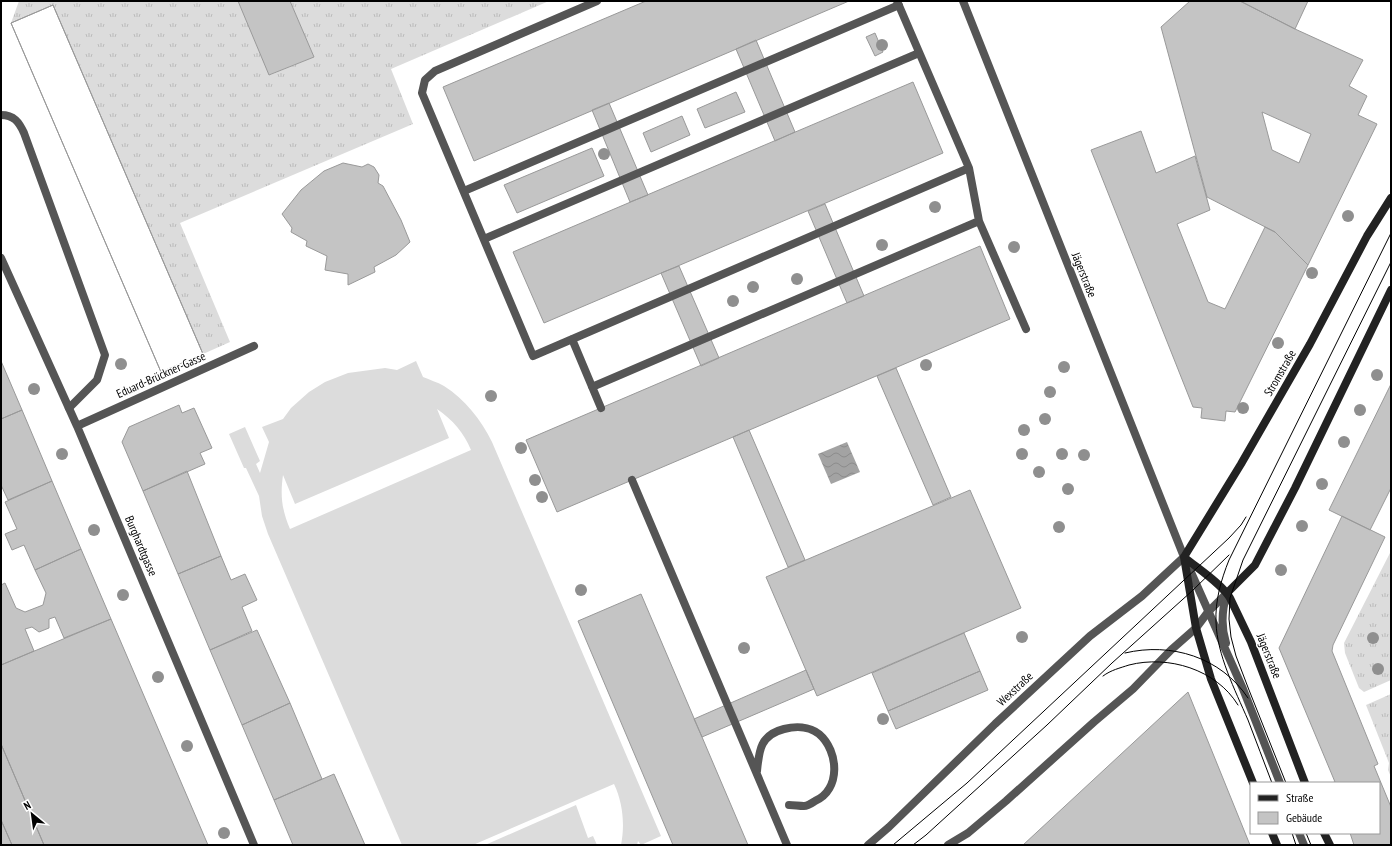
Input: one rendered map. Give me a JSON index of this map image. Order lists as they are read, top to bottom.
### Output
{
  "streets": {
    "main road": ["Jägerstraße", "Stromstraße"],
    "street": ["Eduard-Brückner-Gasse", "Burghardtgasse", "Wexstraße"]
  },
  "crossings": [
    ["Jägerstraße", "Stromstraße"],
    ["Jägerstraße", "Wexstraße"],
    ["Stromstraße", "Wexstraße"],
    ["Eduard-Brückner-Gasse", "Burghardtgasse"]
  ],
  "legend": ["Straße", "Gebäude"],
  "north": "top left"
}
